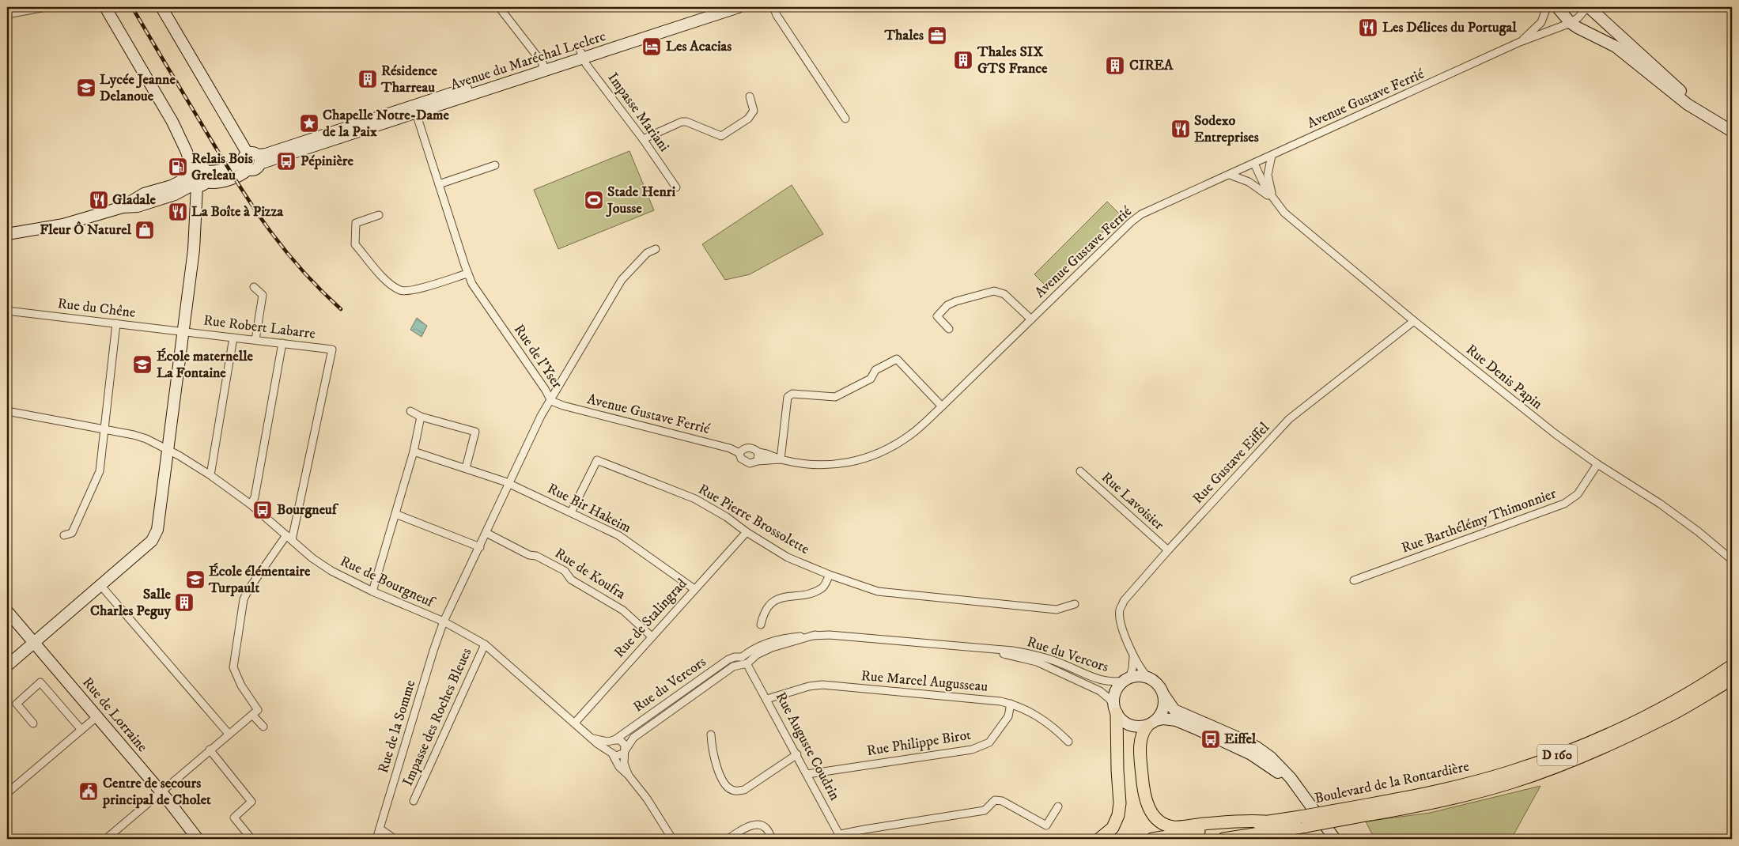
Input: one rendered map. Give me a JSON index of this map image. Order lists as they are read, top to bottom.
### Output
{
  "streets": {
    "main road": [
      "Avenue du Maréchal Leclerc",
      "Rue de Lorraine",
      "D 160",
      "Boulevard de la Rontardière"
    ],
    "street": [
      "Avenue Gustave Ferrié",
      "Impasse Mariani",
      "Rue du Chêne",
      "Rue Robert Labarre",
      "Rue de l’Yser",
      "Rue Denis Papin",
      "Rue Gustave Eiffel",
      "Rue Lavoisier",
      "Rue Bir Hakeim",
      "Rue Pierre Brossolette",
      "Rue Barthélémy Thimonnier",
      "Rue de Koufra",
      "Rue de Bourgneuf",
      "Rue de Stalingrad",
      "Rue du Vercors",
      "Rue Marcel Augusseau",
      "Impasse des Roches Bleues",
      "Rue de la Somme",
      "Rue Philippe Birot",
      "Rue Auguste Coudrin"
    ]
  },
  "crossings": [
    ["Avenue du Maréchal Leclerc", "Impasse Mariani"],
    ["Avenue du Maréchal Leclerc", "Rue de l’Yser"],
    ["Avenue Gustave Ferrié", "Rue de l’Yser"],
    ["Avenue Gustave Ferrié", "Rue Denis Papin"],
    ["Rue du Chêne", "Rue Robert Labarre"],
    ["Rue Robert Labarre", "Rue de Bourgneuf"],
    ["Rue de l’Yser", "Rue Bir Hakeim"],
    ["Rue de l’Yser", "Rue de Koufra"],
    ["Rue de l’Yser", "Rue de Bourgneuf"],
    ["Rue de l’Yser", "Rue de la Somme"],
    ["Rue Denis Papin", "Rue Gustave Eiffel"],
    ["Rue Denis Papin", "Rue Barthélémy Thimonnier"],
    ["Rue Gustave Eiffel", "Rue Lavoisier"],
    ["Rue Gustave Eiffel", "Rue du Vercors"],
    ["Rue Bir Hakeim", "Rue Pierre Brossolette"],
    ["Rue Bir Hakeim", "Rue de Stalingrad"],
    ["Rue Pierre Brossolette", "Rue de Stalingrad"],
    ["Rue de Koufra", "Rue de Stalingrad"],
    ["Rue de Bourgneuf", "Rue de Stalingrad"],
    ["Rue de Bourgneuf", "Rue du Vercors"],
    ["Rue de Bourgneuf", "Impasse des Roches Bleues"],
    ["Rue de Bourgneuf", "Rue de la Somme"],
    ["Rue du Vercors", "Rue Auguste Coudrin"],
    ["Rue Marcel Augusseau", "Rue Philippe Birot"],
    ["Rue Marcel Augusseau", "Rue Auguste Coudrin"],
    ["Rue Philippe Birot", "Rue Auguste Coudrin"]
  ],
  "places": {
    "restaurant": [
      "Les Délices du Portugal",
      "Sodexo Entreprises",
      "Gladale",
      "La Boîte à Pizza"
    ],
    "office": ["Thales"],
    "hotel": ["Les Acacias"],
    "building": [
      "Thales SIX GTS France",
      "CIREA",
      "Résidence Tharreau",
      "Salle Charles Peguy"
    ],
    "school or university": ["Lycée Jeanne Delanoue", "École maternelle La Fontaine", "École élémentaire Turpault"],
    "place": ["Chapelle Notre-Dame de la Paix"],
    "bus stop": ["Pépinière", "Bourgneuf", "Eiffel"],
    "fuel station": ["Relais Bois Greleau"],
    "sports": ["Stade Henri Jousse"],
    "shop": ["Fleur Ô Naturel"],
    "public building": ["Centre de secours principal de Cholet"]
  }
}
